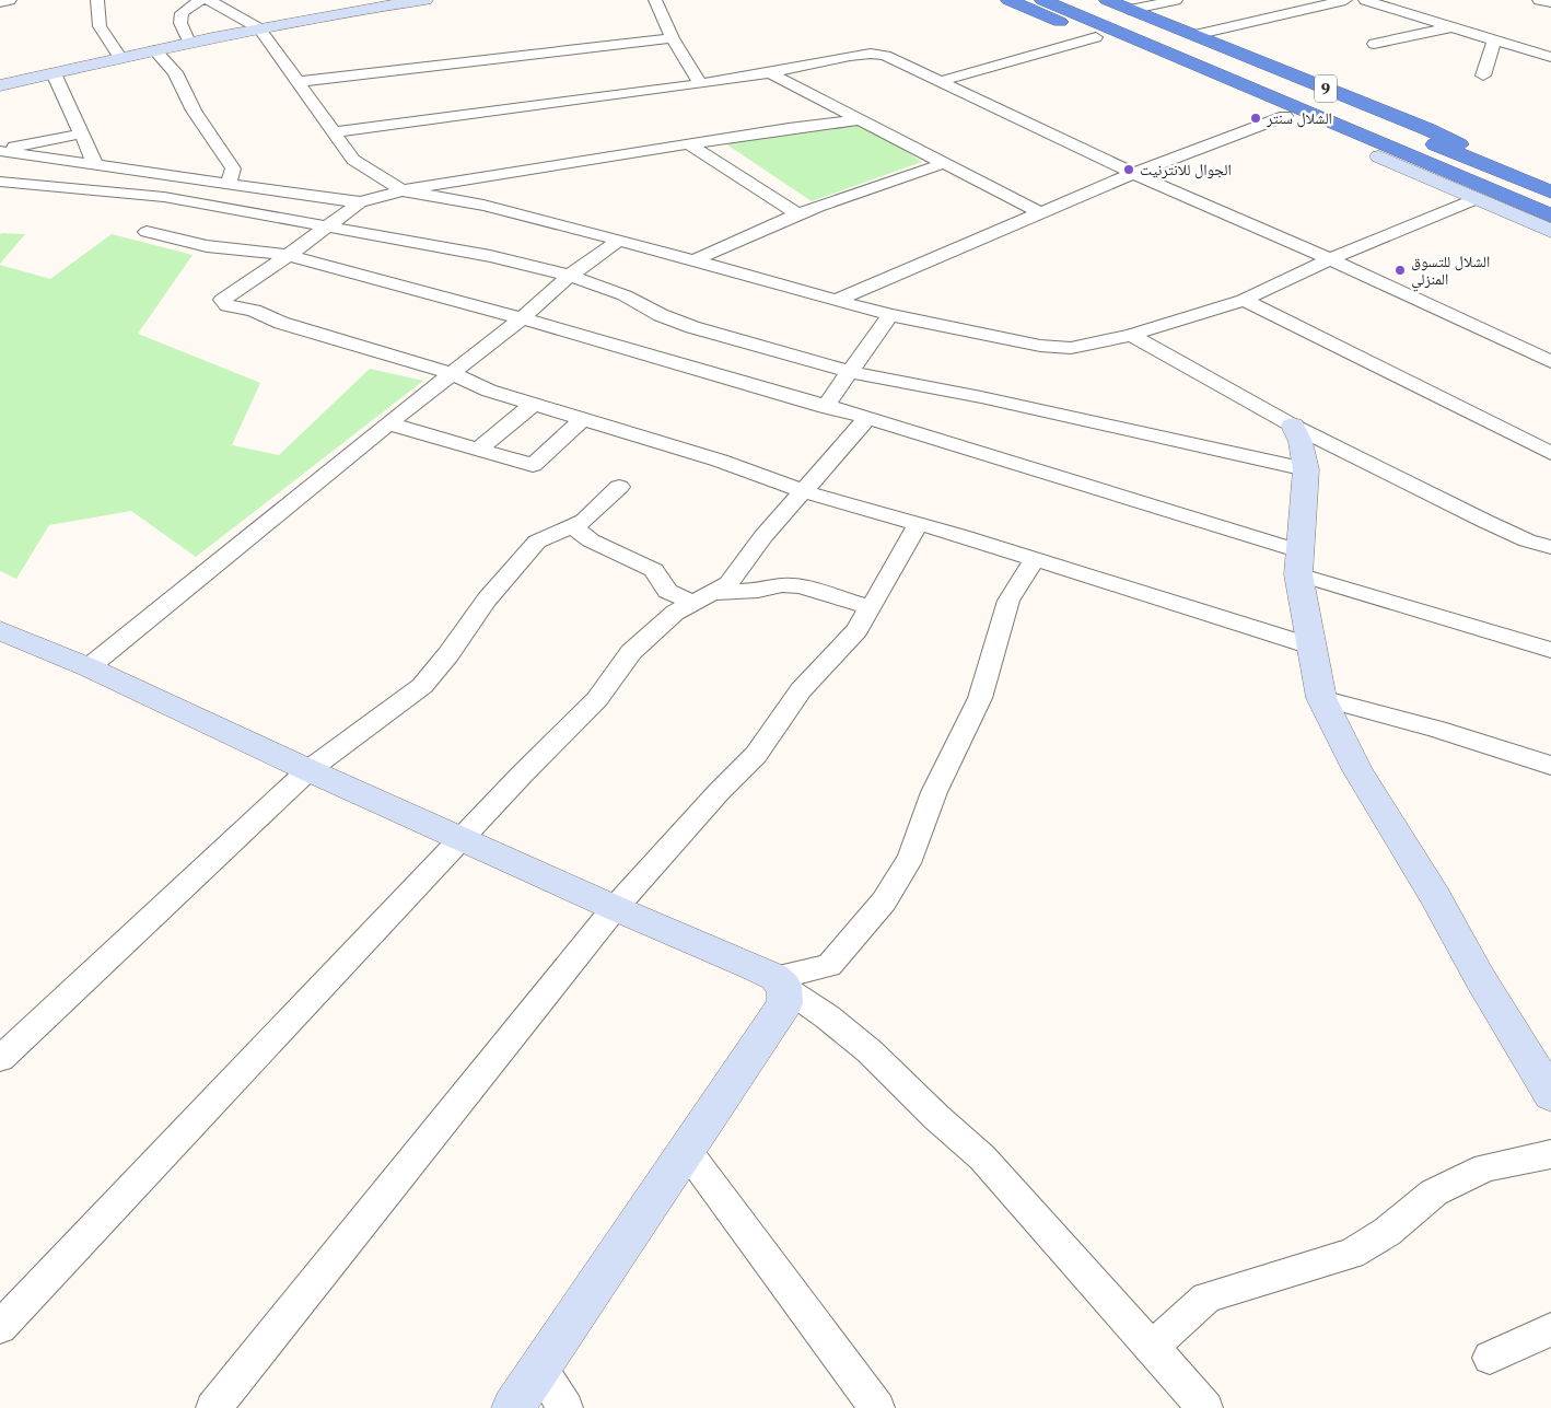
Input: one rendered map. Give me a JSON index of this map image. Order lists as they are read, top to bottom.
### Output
{
  "streets": {
    "highway": ["9"]
  },
  "places": ["الشلال سنتر", "الجوال للانترنيت", "الشلال للتسوق المنزلي"]
}
